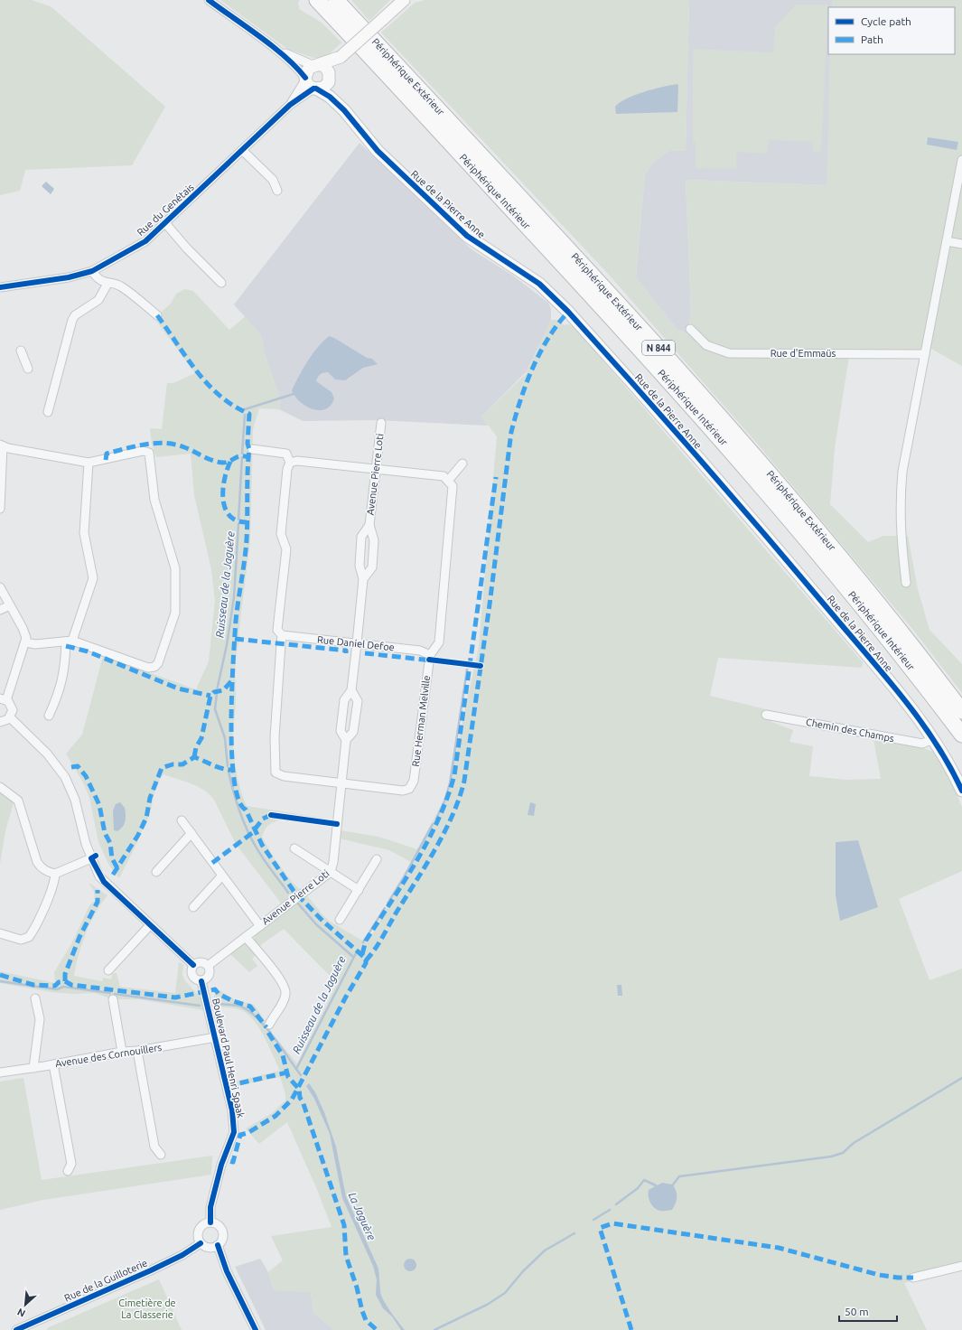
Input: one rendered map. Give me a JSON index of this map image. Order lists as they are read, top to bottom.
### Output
{
  "streets": {
    "highway": ["Périphérique Extérieur", "Périphérique Intérieur", "N 844"],
    "street": [
      "Rue de la Pierre Anne",
      "Rue du Genétais",
      "Rue d'Emmaüs",
      "Avenue Pierre Loti",
      "Rue Daniel Defoe",
      "Rue Herman Melville",
      "Chemin des Champs",
      "Avenue des Cornouillers",
      "Boulevard Paul Henri Spaak",
      "Rue de la Guilloterie"
    ]
  },
  "crossings": [
    ["Rue de la Pierre Anne", "Rue du Genétais"],
    ["Rue de la Pierre Anne", "Chemin des Champs"],
    ["Avenue Pierre Loti", "Rue Daniel Defoe"],
    ["Avenue Pierre Loti", "Rue Herman Melville"],
    ["Avenue Pierre Loti", "Boulevard Paul Henri Spaak"],
    ["Rue Daniel Defoe", "Rue Herman Melville"],
    ["Avenue des Cornouillers", "Boulevard Paul Henri Spaak"],
    ["Boulevard Paul Henri Spaak", "Rue de la Guilloterie"]
  ],
  "water": ["Ruisseau de la Jaguère", "La Jaguère"],
  "parks": ["Cimetière de La Classerie"],
  "legend": ["Cycle path", "Path"],
  "scale_bar": "50 m",
  "north": "bottom left"
}
